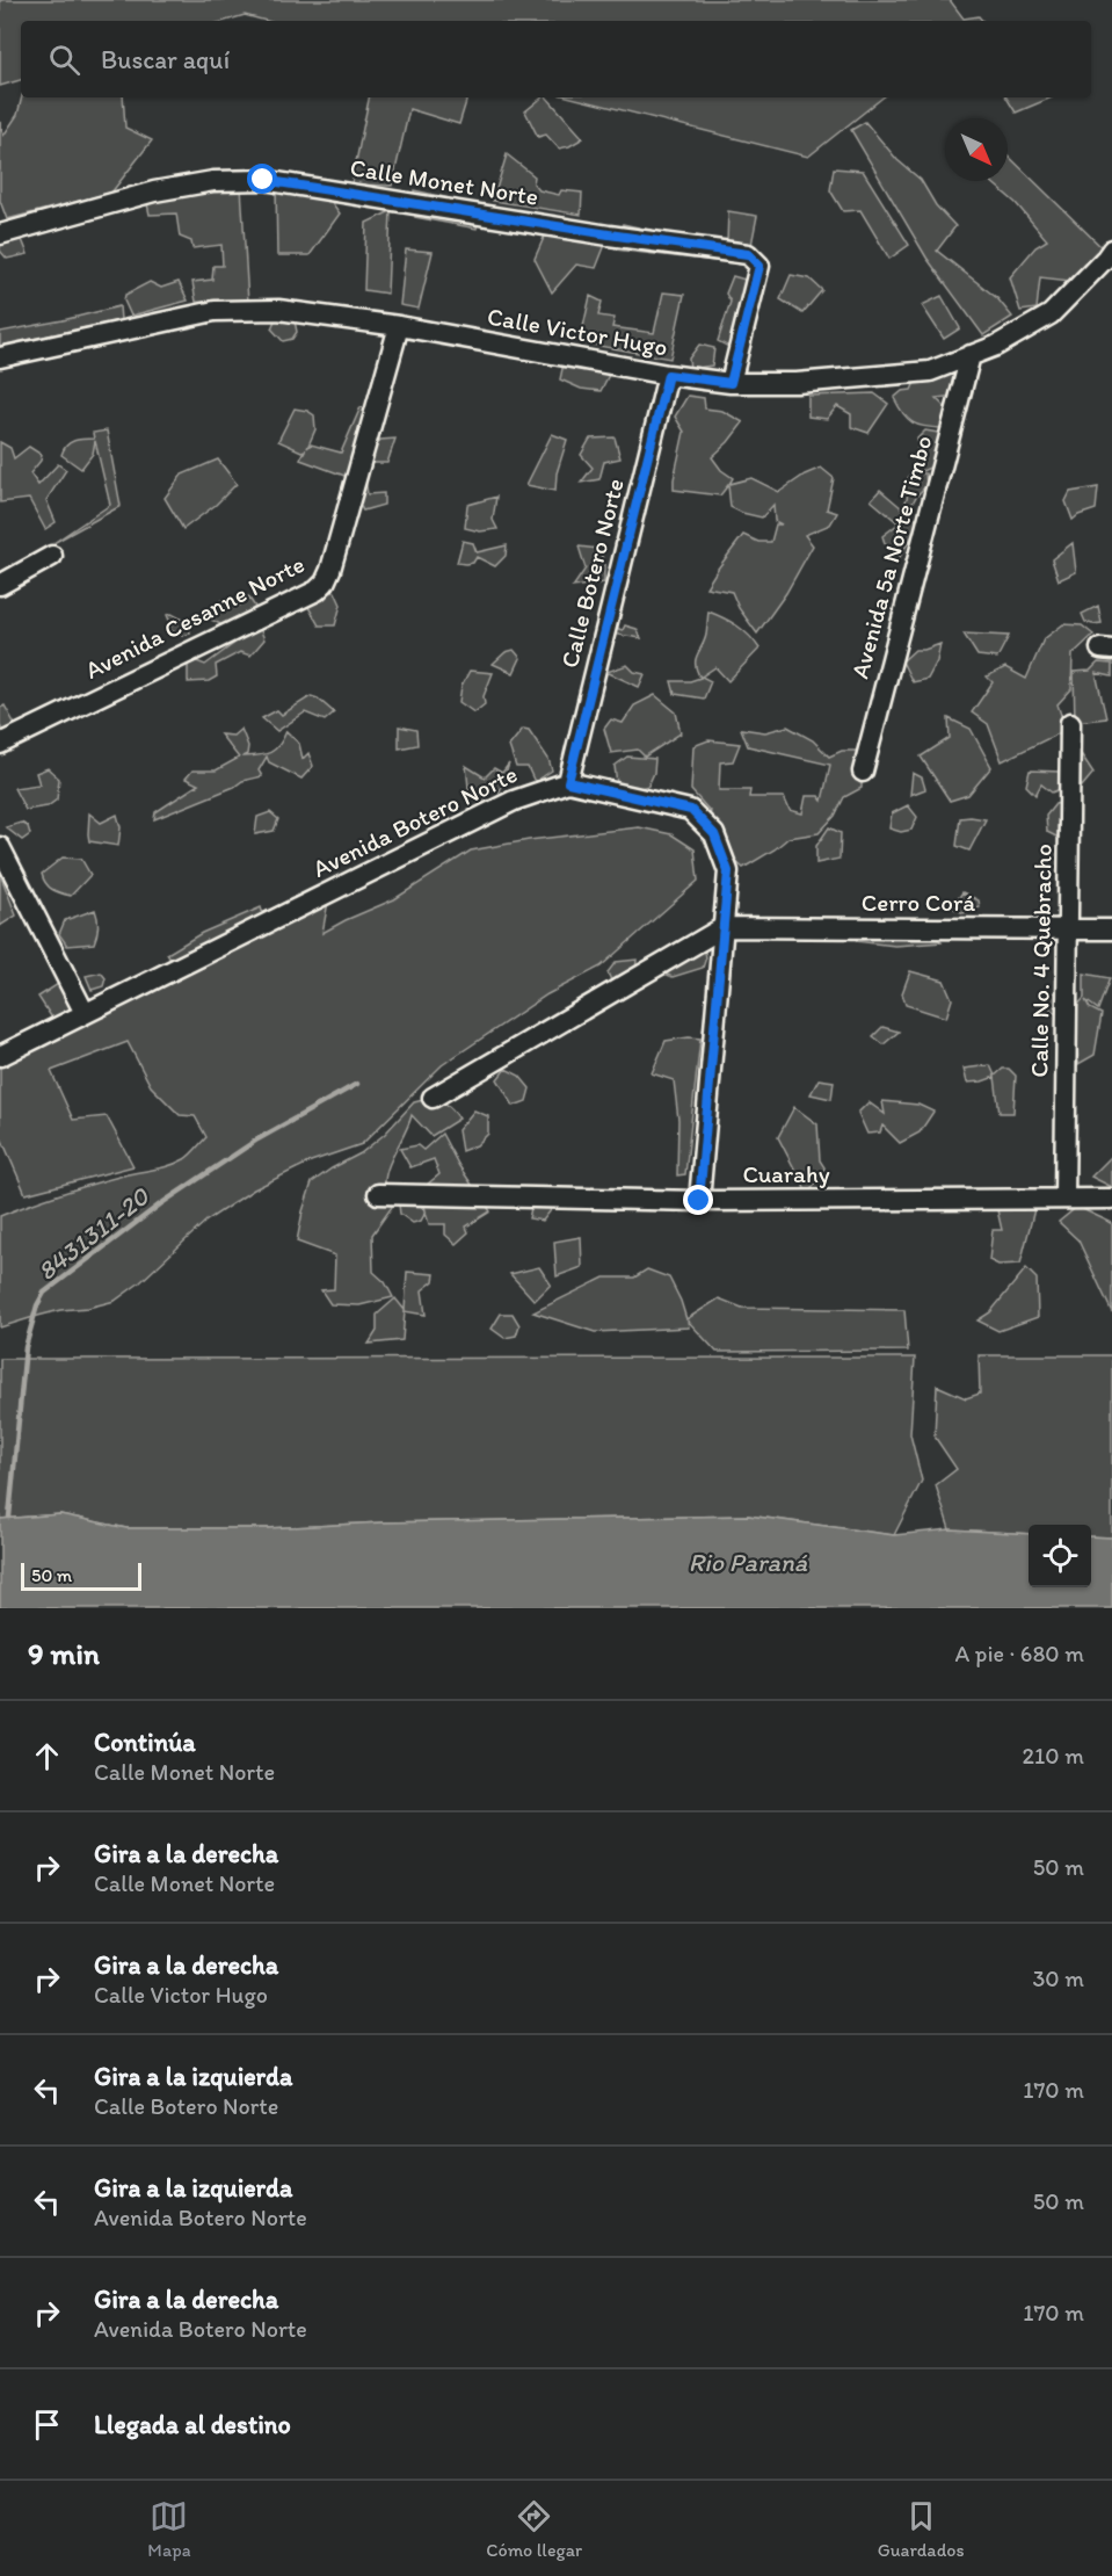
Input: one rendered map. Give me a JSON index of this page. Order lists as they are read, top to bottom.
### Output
{
  "streets": {
    "street": [
      "Calle Monet Norte",
      "Calle Victor Hugo",
      "Avenida 5a Norte Timbo",
      "Calle Botero Norte",
      "Avenida Cesanne Norte",
      "Avenida Botero Norte",
      "Cerro Corá",
      "Calle No. 4 Quebracho",
      "Cuarahy"
    ]
  },
  "crossings": [
    ["Calle Monet Norte", "Calle Victor Hugo"],
    ["Calle Victor Hugo", "Avenida 5a Norte Timbo"],
    ["Calle Victor Hugo", "Calle Botero Norte"],
    ["Calle Victor Hugo", "Avenida Cesanne Norte"],
    ["Calle Botero Norte", "Avenida Botero Norte"],
    ["Cerro Corá", "Calle No. 4 Quebracho"],
    ["Calle No. 4 Quebracho", "Cuarahy"]
  ],
  "water": ["8431311-20", "Rio Paraná"],
  "scale_bar": "50 m",
  "north": "bottom right",
  "page": {
    "search": "Buscar aquí",
    "scale": "50 m",
    "heading": ["9 min", "A pie · 680 m"],
    "list": [
      ["Continúa", "Calle Monet Norte", "210 m"],
      ["Gira a la derecha", "Calle Monet Norte", "50 m"],
      ["Gira a la derecha", "Calle Victor Hugo", "30 m"],
      ["Gira a la izquierda", "Calle Botero Norte", "170 m"],
      ["Gira a la izquierda", "Avenida Botero Norte", "50 m"],
      ["Gira a la derecha", "Avenida Botero Norte", "170 m"],
      "Llegada al destino"
    ],
    "nav": ["Mapa", "Cómo llegar", "Guardados"]
  }
}
